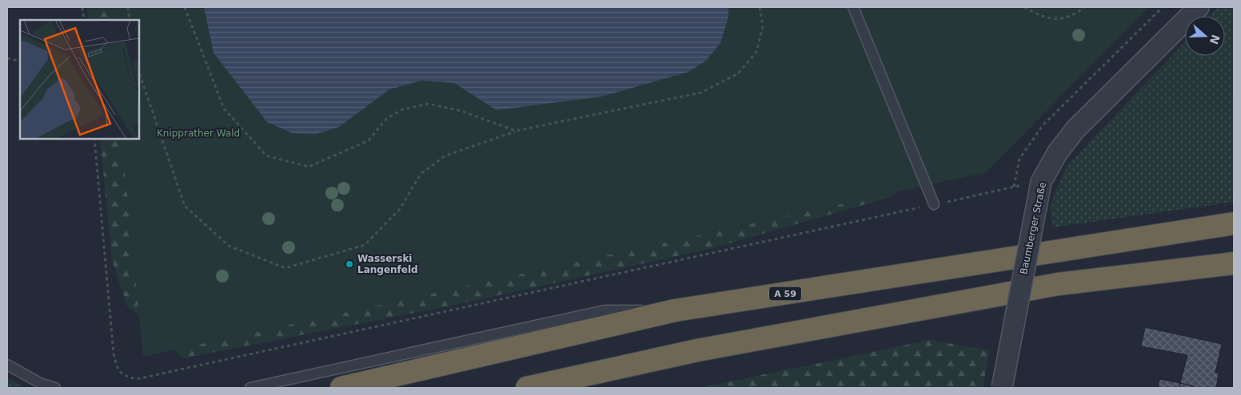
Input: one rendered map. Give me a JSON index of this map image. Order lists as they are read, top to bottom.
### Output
{
  "streets": {
    "highway": ["A 59"],
    "street": ["Baumberger Straße"]
  },
  "parks": ["Knipprather Wald"],
  "places": ["Wasserski Langenfeld"],
  "north": "right"
}
